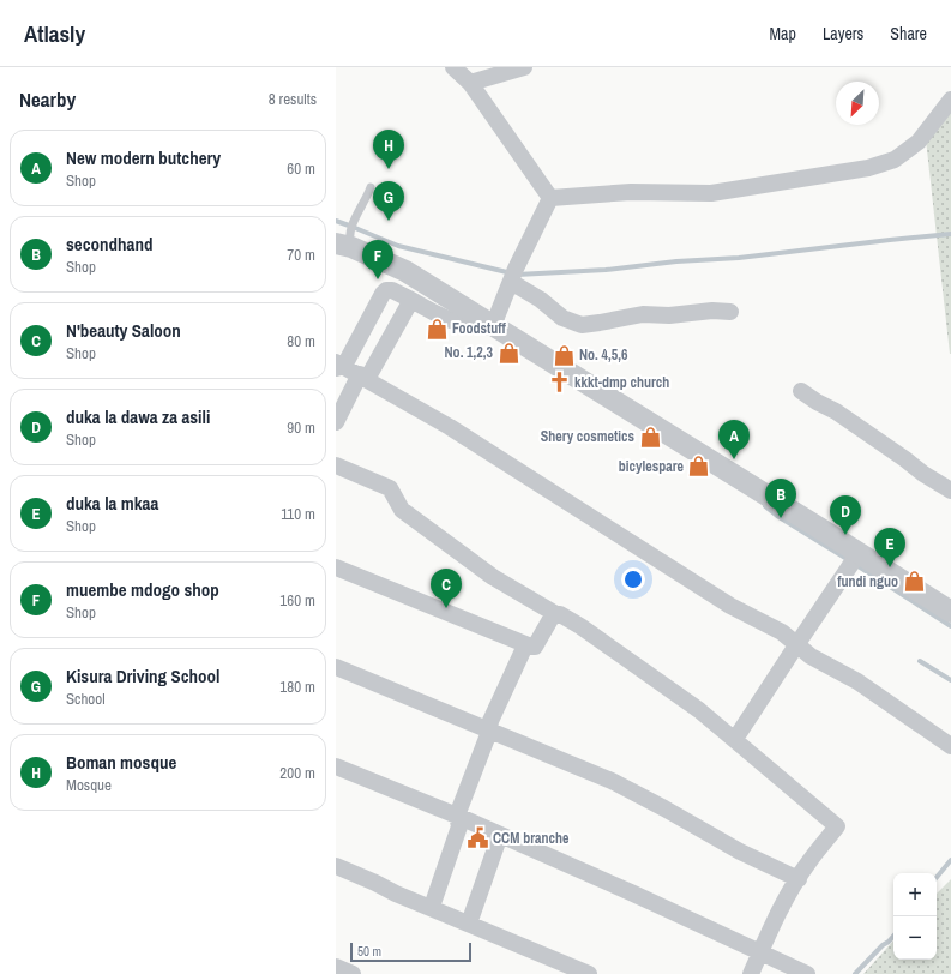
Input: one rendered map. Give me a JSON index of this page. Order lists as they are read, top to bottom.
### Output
{
  "places": {
    "shop": [
      "Foodstuff",
      "No. 1,2,3",
      "No. 4,5,6",
      "Shery cosmetics",
      "bicylespare",
      "fundi nguo"
    ],
    "church": ["kkkt-dmp church"],
    "public building": ["CCM branche"]
  },
  "scale_bar": "50 m",
  "north": "bottom left",
  "page": {
    "header": "Atlasly",
    "nav": ["Map", "Layers", "Share"],
    "heading": ["Nearby", "8 results"],
    "list": [
      {
        "mark": "A",
        "name": "New modern butchery",
        "note": "Shop",
        "value": "60 m"
      },
      {
        "mark": "B",
        "name": "secondhand",
        "note": "Shop",
        "value": "70 m"
      },
      {
        "mark": "C",
        "name": "N'beauty Saloon",
        "note": "Shop",
        "value": "80 m"
      },
      {
        "mark": "D",
        "name": "duka la dawa za asili",
        "note": "Shop",
        "value": "90 m"
      },
      {
        "mark": "E",
        "name": "duka la mkaa",
        "note": "Shop",
        "value": "110 m"
      },
      {
        "mark": "F",
        "name": "muembe mdogo shop",
        "note": "Shop",
        "value": "160 m"
      },
      {
        "mark": "G",
        "name": "Kisura Driving School",
        "note": "School",
        "value": "180 m"
      },
      {
        "mark": "H",
        "name": "Boman mosque",
        "note": "Mosque",
        "value": "200 m"
      }
    ],
    "pins": [
      "H",
      "G",
      "F",
      "A",
      "B",
      "D",
      "E",
      "C"
    ],
    "map_buttons": ["+", "−"],
    "scale": "50 m"
  }
}
